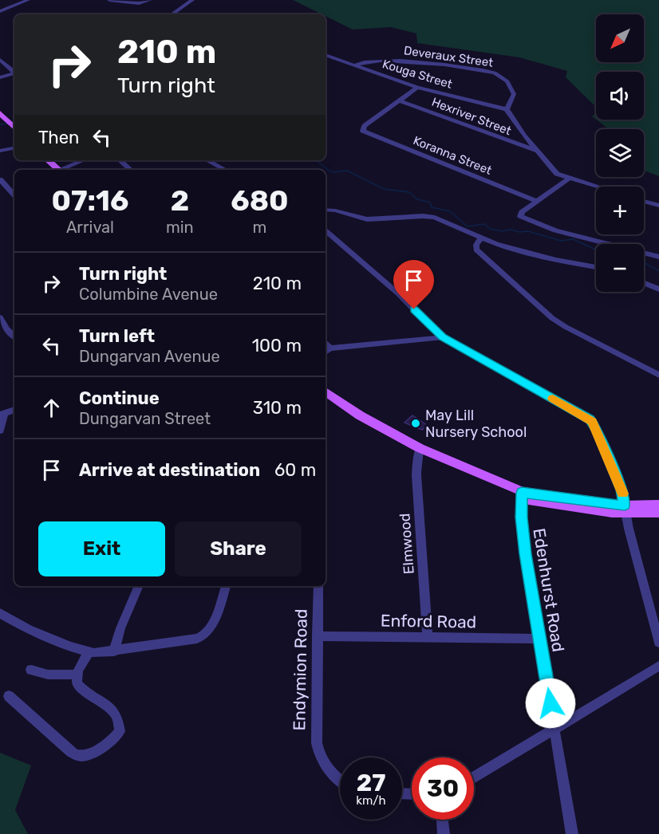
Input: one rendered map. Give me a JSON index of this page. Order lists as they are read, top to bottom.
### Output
{
  "streets": {
    "street": [
      "Deveraux Street",
      "Kouga Street",
      "Hexriver Street",
      "Koranna Street",
      "Elmwood",
      "Edenhurst Road",
      "Enford Road",
      "Endymion Road"
    ]
  },
  "crossings": [
    ["Deveraux Street", "Kouga Street"],
    ["Hexriver Street", "Koranna Street"],
    ["Elmwood", "Enford Road"],
    ["Edenhurst Road", "Enford Road"],
    ["Enford Road", "Endymion Road"]
  ],
  "places": ["May Lill Nursery School"],
  "north": "bottom left",
  "page": {
    "map_buttons": ["+", "−"],
    "turn": ["210 m", "Turn right"],
    "then": "Then",
    "eta": [
      "07:16",
      "Arrival",
      "2",
      "min",
      "680",
      "m"
    ],
    "list": [
      {
        "name": "Turn right",
        "note": "Columbine Avenue",
        "value": "210 m"
      },
      {
        "name": "Turn left",
        "note": "Dungarvan Avenue",
        "value": "100 m"
      },
      {
        "name": "Continue",
        "note": "Dungarvan Street",
        "value": "310 m"
      },
      {
        "name": "Arrive at destination",
        "value": "60 m"
      }
    ],
    "buttons": ["Exit", "Share"],
    "speed": "27 km/h",
    "limit": "30"
  }
}
